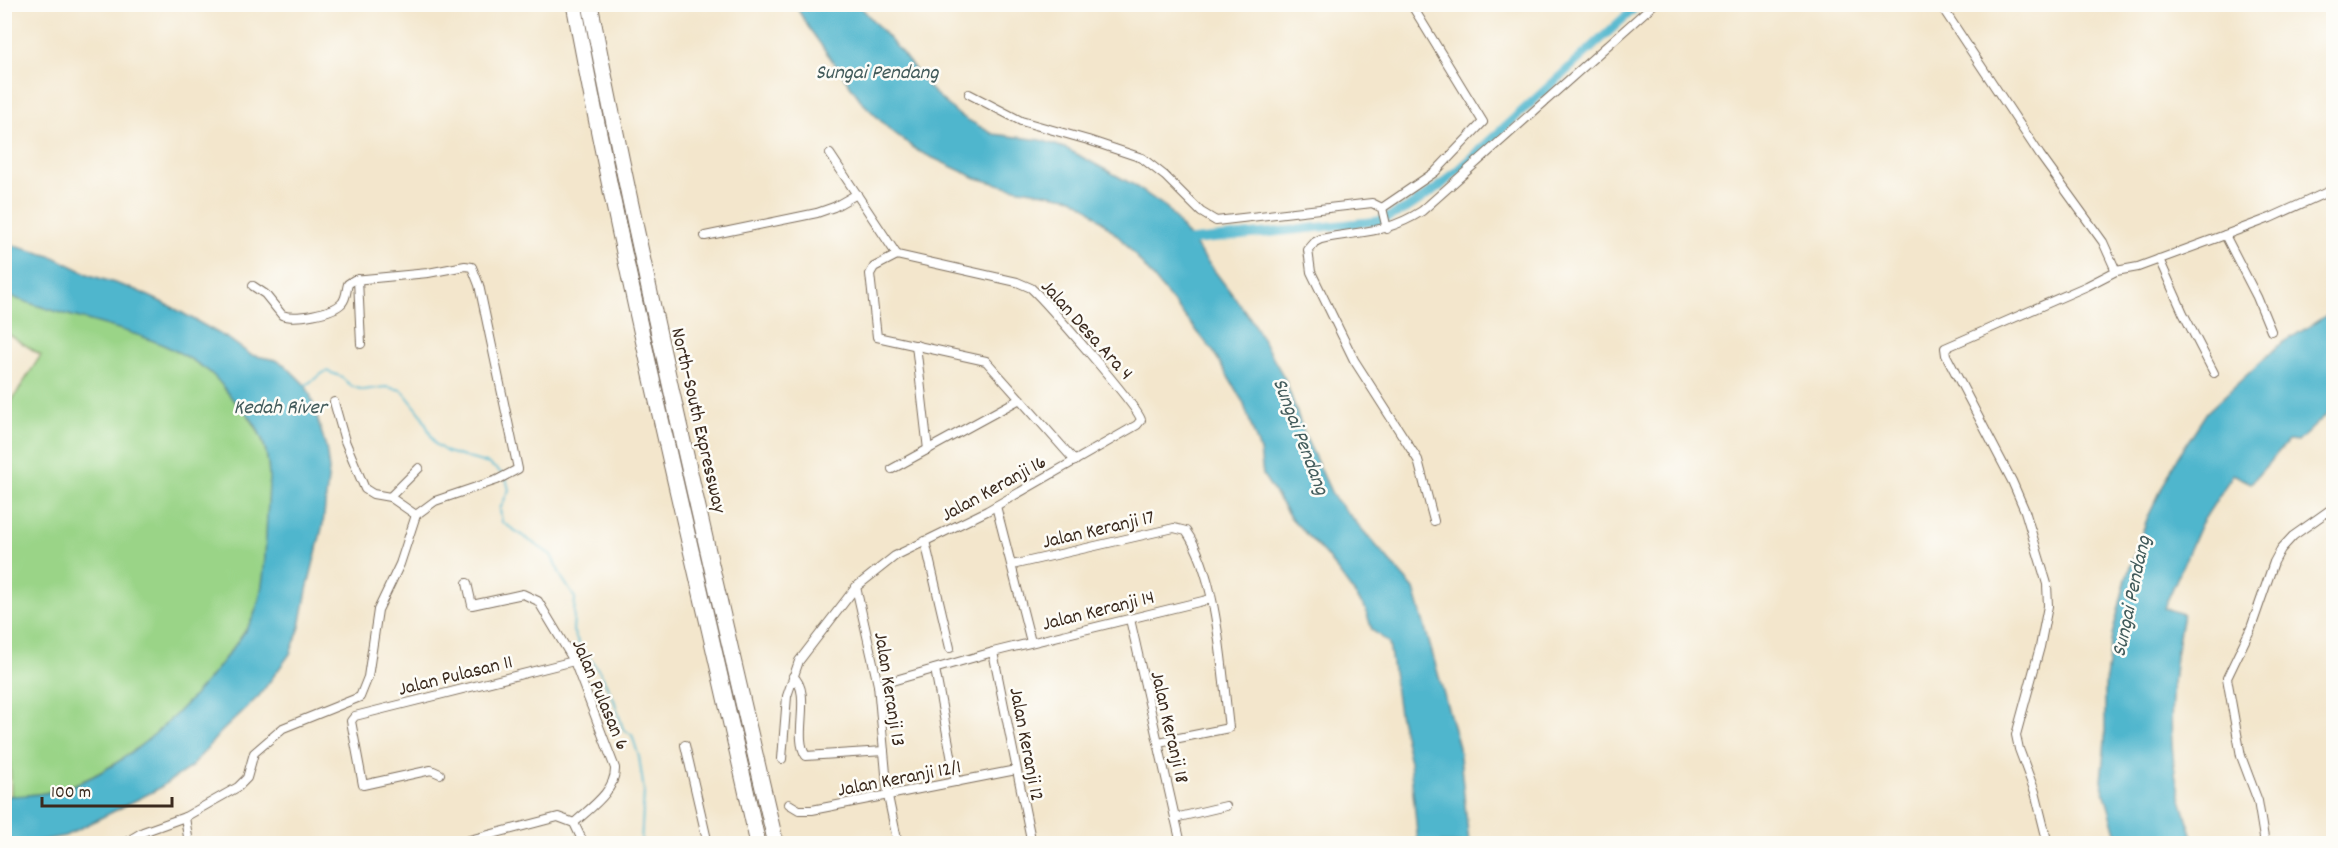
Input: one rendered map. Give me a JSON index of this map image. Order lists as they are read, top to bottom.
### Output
{
  "streets": {
    "highway": ["North–South Expressway"],
    "street": [
      "Jalan Desa Ara 4",
      "Jalan Keranji 16",
      "Jalan Keranji 17",
      "Jalan Keranji 14",
      "Jalan Pulasan 11",
      "Jalan Keranji 13",
      "Jalan Pulasan 6",
      "Jalan Keranji 18",
      "Jalan Keranji 12",
      "Jalan Keranji 12/1"
    ]
  },
  "crossings": [
    ["Jalan Desa Ara 4", "Jalan Keranji 16"],
    ["Jalan Keranji 16", "Jalan Keranji 13"],
    ["Jalan Keranji 17", "Jalan Keranji 14"],
    ["Jalan Keranji 14", "Jalan Keranji 13"],
    ["Jalan Keranji 14", "Jalan Keranji 18"],
    ["Jalan Keranji 14", "Jalan Keranji 12"],
    ["Jalan Pulasan 11", "Jalan Pulasan 6"],
    ["Jalan Keranji 13", "Jalan Keranji 12/1"],
    ["Jalan Keranji 12", "Jalan Keranji 12/1"]
  ],
  "water": ["Sungai Pendang", "Kedah River"],
  "scale_bar": "100 m"
}
